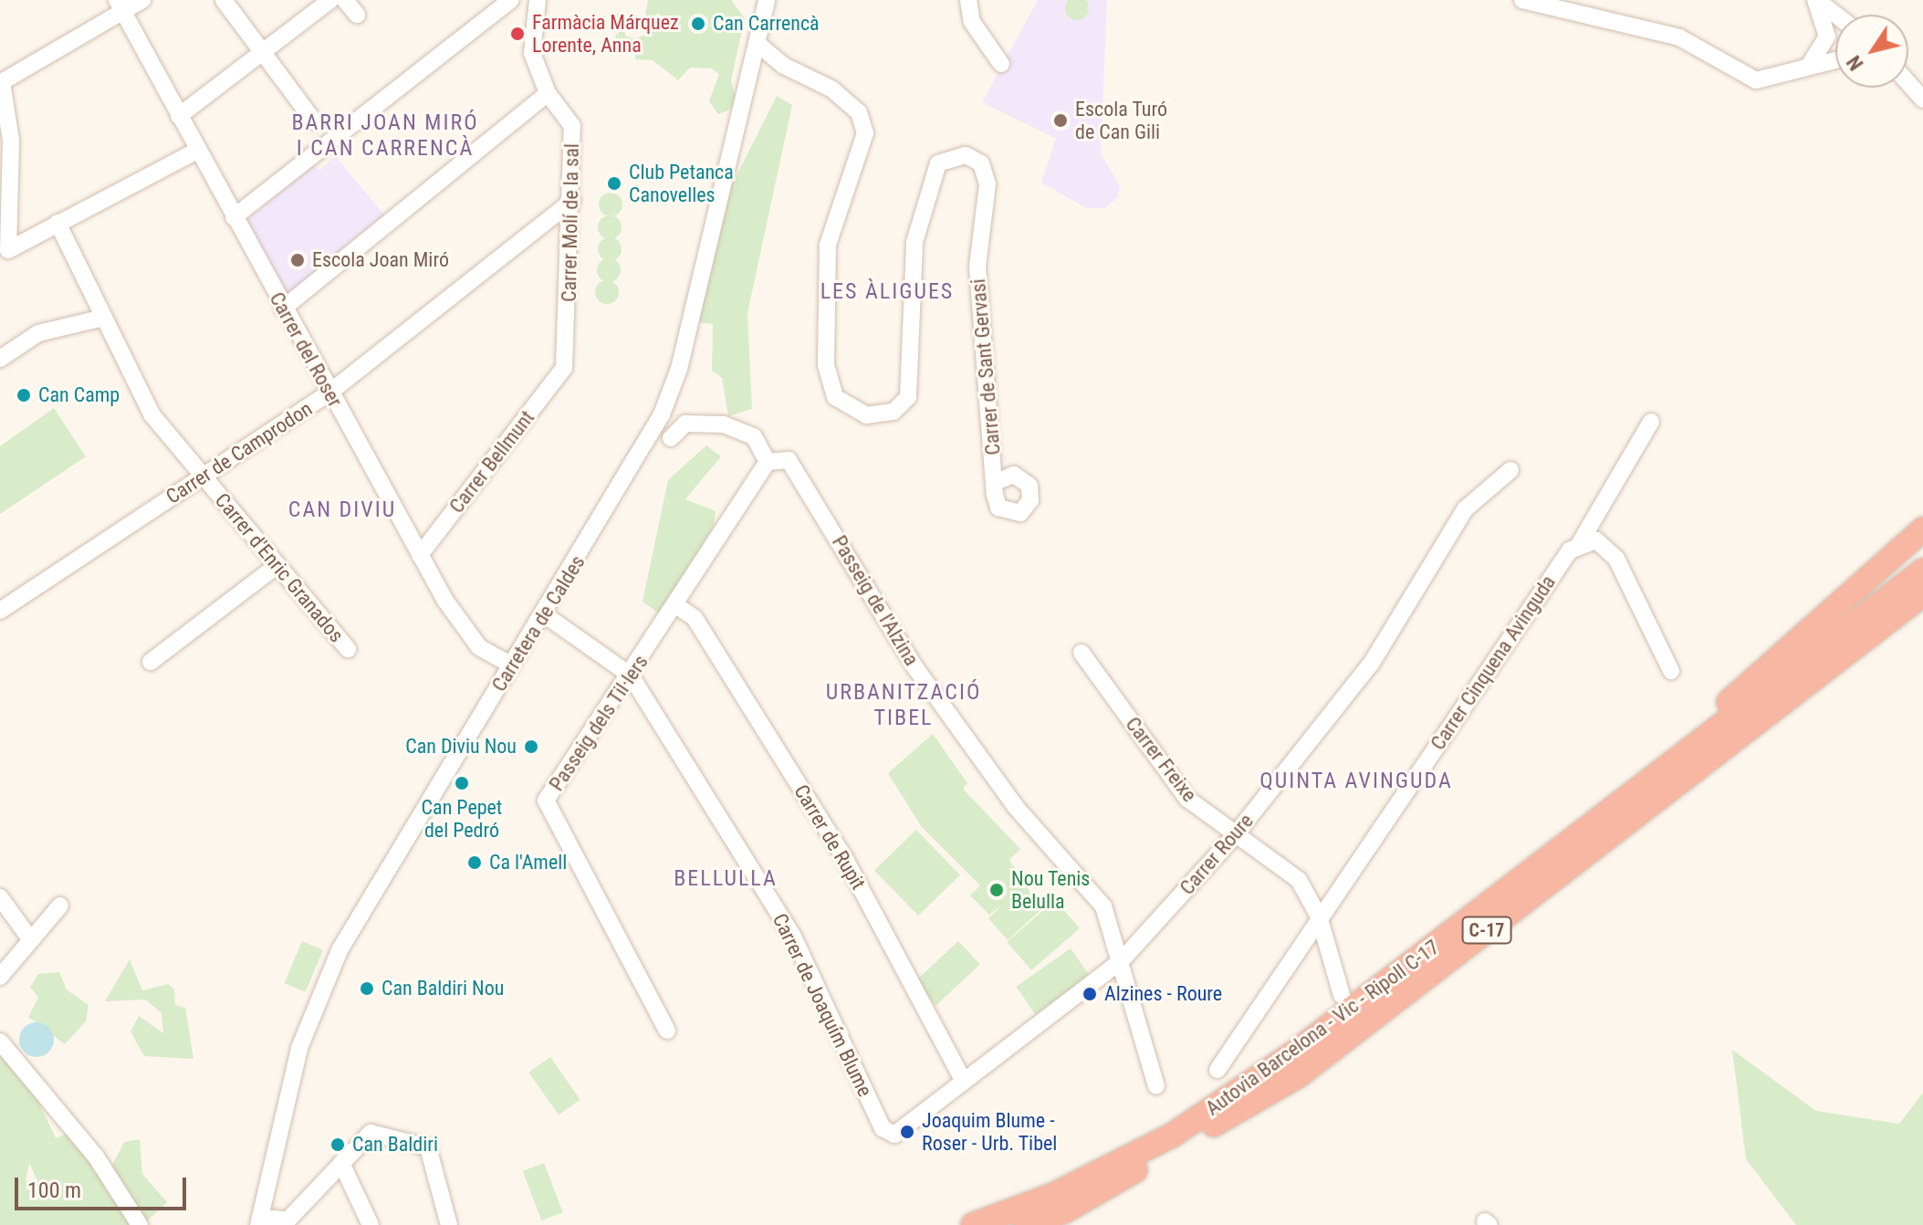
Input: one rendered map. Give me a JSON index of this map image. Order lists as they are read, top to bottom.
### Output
{
  "streets": {
    "highway": ["C-17", "Autovia Barcelona - Vic - Ripoll C-17"],
    "street": [
      "Carrer Molí de la sal",
      "Carrer del Roser",
      "Carrer de Sant Gervasi",
      "Carrer de Camprodon",
      "Carrer Bellmunt",
      "Carrer d'Enric Granados",
      "Passeig de l'Alzina",
      "Carretera de Caldes",
      "Carrer Cinquena Avinguda",
      "Passeig dels Til·lers",
      "Carrer Freixe",
      "Carrer de Rupit",
      "Carrer Roure",
      "Carrer de Joaquím Blume"
    ]
  },
  "crossings": [
    ["Carrer Molí de la sal", "Carrer de Camprodon"],
    ["Carrer Molí de la sal", "Carrer Bellmunt"],
    ["Carrer del Roser", "Carrer de Camprodon"],
    ["Carrer del Roser", "Carrer Bellmunt"],
    ["Carrer del Roser", "Carretera de Caldes"],
    ["Carrer de Sant Gervasi", "Carretera de Caldes"],
    ["Carrer de Camprodon", "Carrer d'Enric Granados"],
    ["Passeig de l'Alzina", "Passeig dels Til·lers"],
    ["Passeig de l'Alzina", "Carrer Roure"],
    ["Carretera de Caldes", "Carrer de Joaquím Blume"],
    ["Carrer Cinquena Avinguda", "Carrer Freixe"],
    ["Passeig dels Til·lers", "Carrer de Rupit"],
    ["Passeig dels Til·lers", "Carrer de Joaquím Blume"],
    ["Carrer Freixe", "Carrer Roure"],
    ["Carrer de Rupit", "Carrer Roure"],
    ["Carrer Roure", "Carrer de Joaquím Blume"]
  ],
  "districts": [
    "BARRI JOAN MIRÓ I CAN CARRENCÀ",
    "LES ÀLIGUES",
    "CAN DIVIU",
    "URBANITZACIÓ TIBEL",
    "QUINTA AVINGUDA",
    "BELLULLA"
  ],
  "places": [
    "Can Carrencà",
    "Farmàcia Márquez Lorente, Anna",
    "Escola Turó de Can Gili",
    "Club Petanca Canovelles",
    "Escola Joan Miró",
    "Can Camp",
    "Can Diviu Nou",
    "Can Pepet del Pedró",
    "Ca l'Amell",
    "Nou Tenis Belulla",
    "Can Baldiri Nou",
    "Alzines - Roure",
    "Joaquim Blume - Roser - Urb. Tibel",
    "Can Baldiri"
  ],
  "scale_bar": "100 m",
  "north": "bottom left"
}
